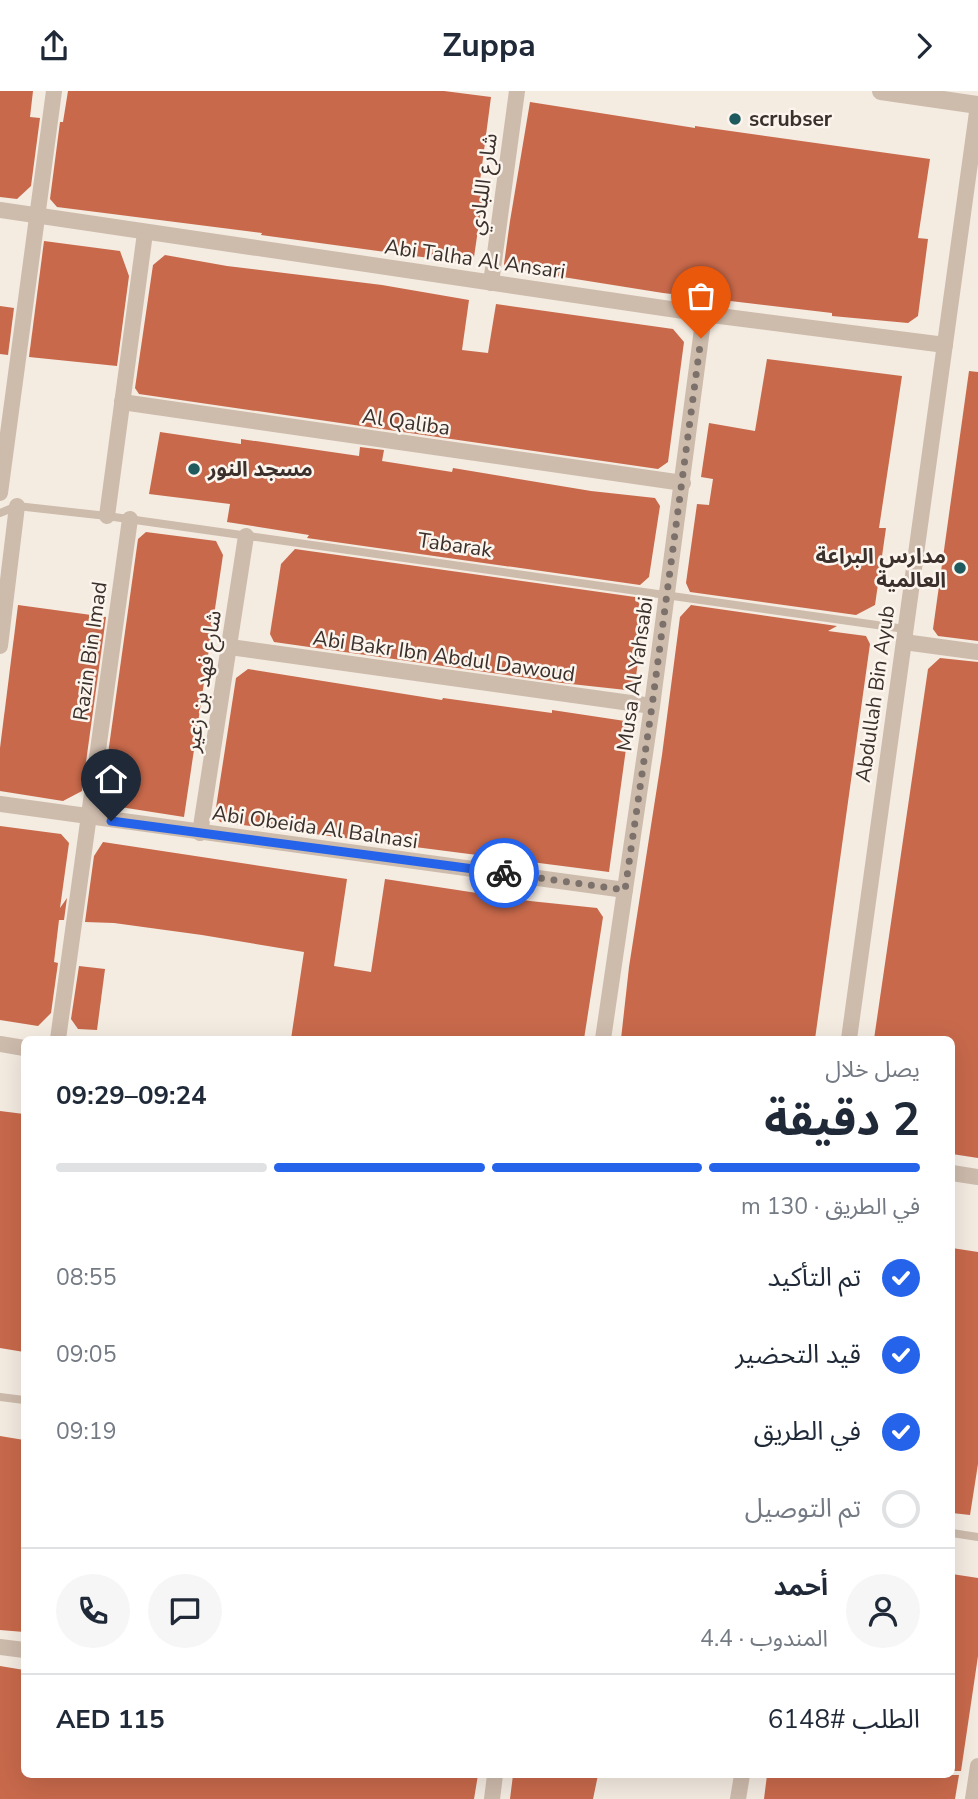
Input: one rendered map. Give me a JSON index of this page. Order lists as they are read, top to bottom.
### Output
{
  "streets": {
    "street": [
      "شارع اللبادي",
      "Abi Talha Al Ansari",
      "Al Qaliba",
      "Tabarak",
      "Razin Bin Imad",
      "Abi Bakr Ibn Abdul Dawoud",
      "Musa Al Yahsabi",
      "شارع فهد بن زعير",
      "Abdullah Bin Ayub",
      "Abi Obeida Al Balnasi"
    ]
  },
  "crossings": [
    ["شارع اللبادي", "Abi Talha Al Ansari"],
    ["Abi Talha Al Ansari", "Musa Al Yahsabi"],
    ["Abi Talha Al Ansari", "Abdullah Bin Ayub"],
    ["Al Qaliba", "Musa Al Yahsabi"],
    ["Tabarak", "Razin Bin Imad"],
    ["Tabarak", "Musa Al Yahsabi"],
    ["Tabarak", "شارع فهد بن زعير"],
    ["Tabarak", "Abdullah Bin Ayub"],
    ["Razin Bin Imad", "Abi Obeida Al Balnasi"],
    ["Abi Bakr Ibn Abdul Dawoud", "Musa Al Yahsabi"],
    ["Abi Bakr Ibn Abdul Dawoud", "شارع فهد بن زعير"],
    ["Musa Al Yahsabi", "Abi Obeida Al Balnasi"],
    ["شارع فهد بن زعير", "Abi Obeida Al Balnasi"]
  ],
  "places": ["scrubser", "مسجد النور", "مدارس البراعة العالمية"],
  "page": {
    "header": "Zuppa",
    "heading": ["2 دقيقة", "يصل خلال", "09:24–09:29"],
    "panel": [
      "أحمد",
      "المندوب · 4.4",
      "الطلب #6148",
      "AED 115"
    ],
    "bar": "في الطريق · 130 m",
    "list": [
      ["تم التأكيد", "08:55"],
      ["قيد التحضير", "09:05"],
      ["في الطريق", "09:19"],
      "تم التوصيل"
    ]
  }
}
